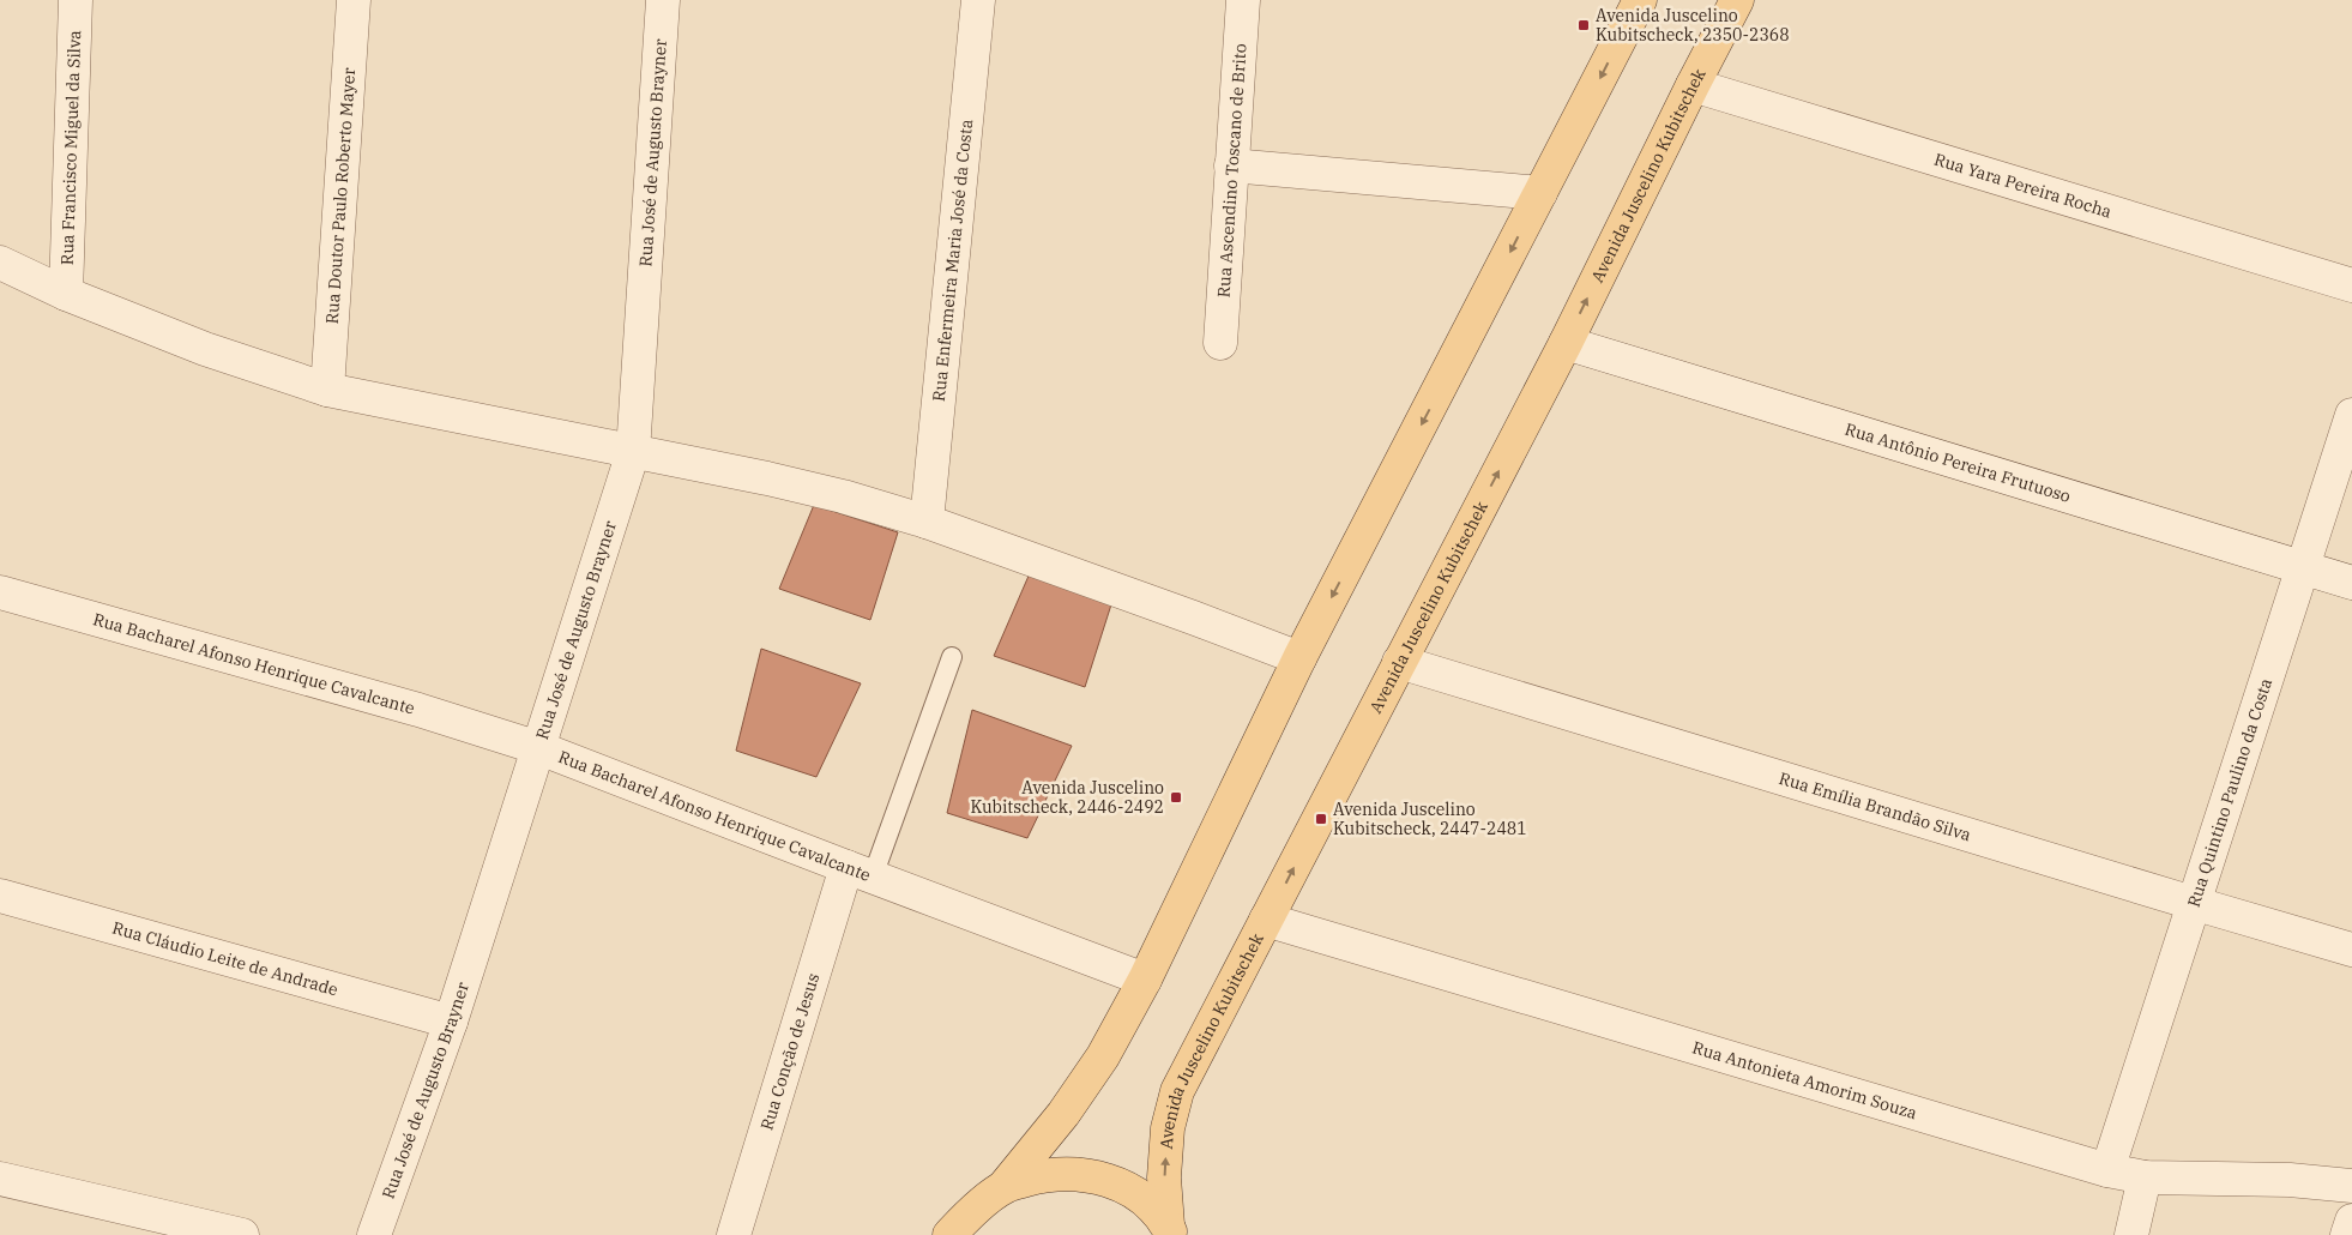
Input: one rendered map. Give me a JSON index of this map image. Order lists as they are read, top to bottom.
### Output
{
  "streets": {
    "main road": ["Avenida Juscelino Kubitschek"],
    "street": [
      "Rua Francisco Miguel da Silva",
      "Rua José de Augusto Brayner",
      "Rua Ascendino Toscano de Brito",
      "Rua Yara Pereira Rocha",
      "Rua Doutor Paulo Roberto Mayer",
      "Rua Enfermeira Maria José da Costa",
      "Rua Antônio Pereira Frutuoso",
      "Rua Bacharel Afonso Henrique Cavalcante",
      "Rua Quintino Paulino da Costa",
      "Rua Emília Brandão Silva",
      "Rua Cláudio Leite de Andrade",
      "Rua Conção de Jesus",
      "Rua Antonieta Amorim Souza"
    ]
  },
  "crossings": [
    ["Rua José de Augusto Brayner", "Rua Bacharel Afonso Henrique Cavalcante"],
    ["Rua José de Augusto Brayner", "Rua Cláudio Leite de Andrade"],
    ["Avenida Juscelino Kubitschek", "Rua Yara Pereira Rocha"],
    ["Avenida Juscelino Kubitschek", "Rua Antônio Pereira Frutuoso"],
    ["Avenida Juscelino Kubitschek", "Rua Emília Brandão Silva"],
    ["Avenida Juscelino Kubitschek", "Rua Antonieta Amorim Souza"],
    ["Rua Antônio Pereira Frutuoso", "Rua Quintino Paulino da Costa"],
    ["Rua Bacharel Afonso Henrique Cavalcante", "Rua Conção de Jesus"],
    ["Rua Quintino Paulino da Costa", "Rua Emília Brandão Silva"],
    ["Rua Quintino Paulino da Costa", "Rua Antonieta Amorim Souza"]
  ],
  "places": {
    "transit": ["Avenida Juscelino Kubitscheck, 2350-2368", "Avenida Juscelino Kubitscheck, 2446-2492", "Avenida Juscelino Kubitscheck, 2447-2481"]
  }
}
